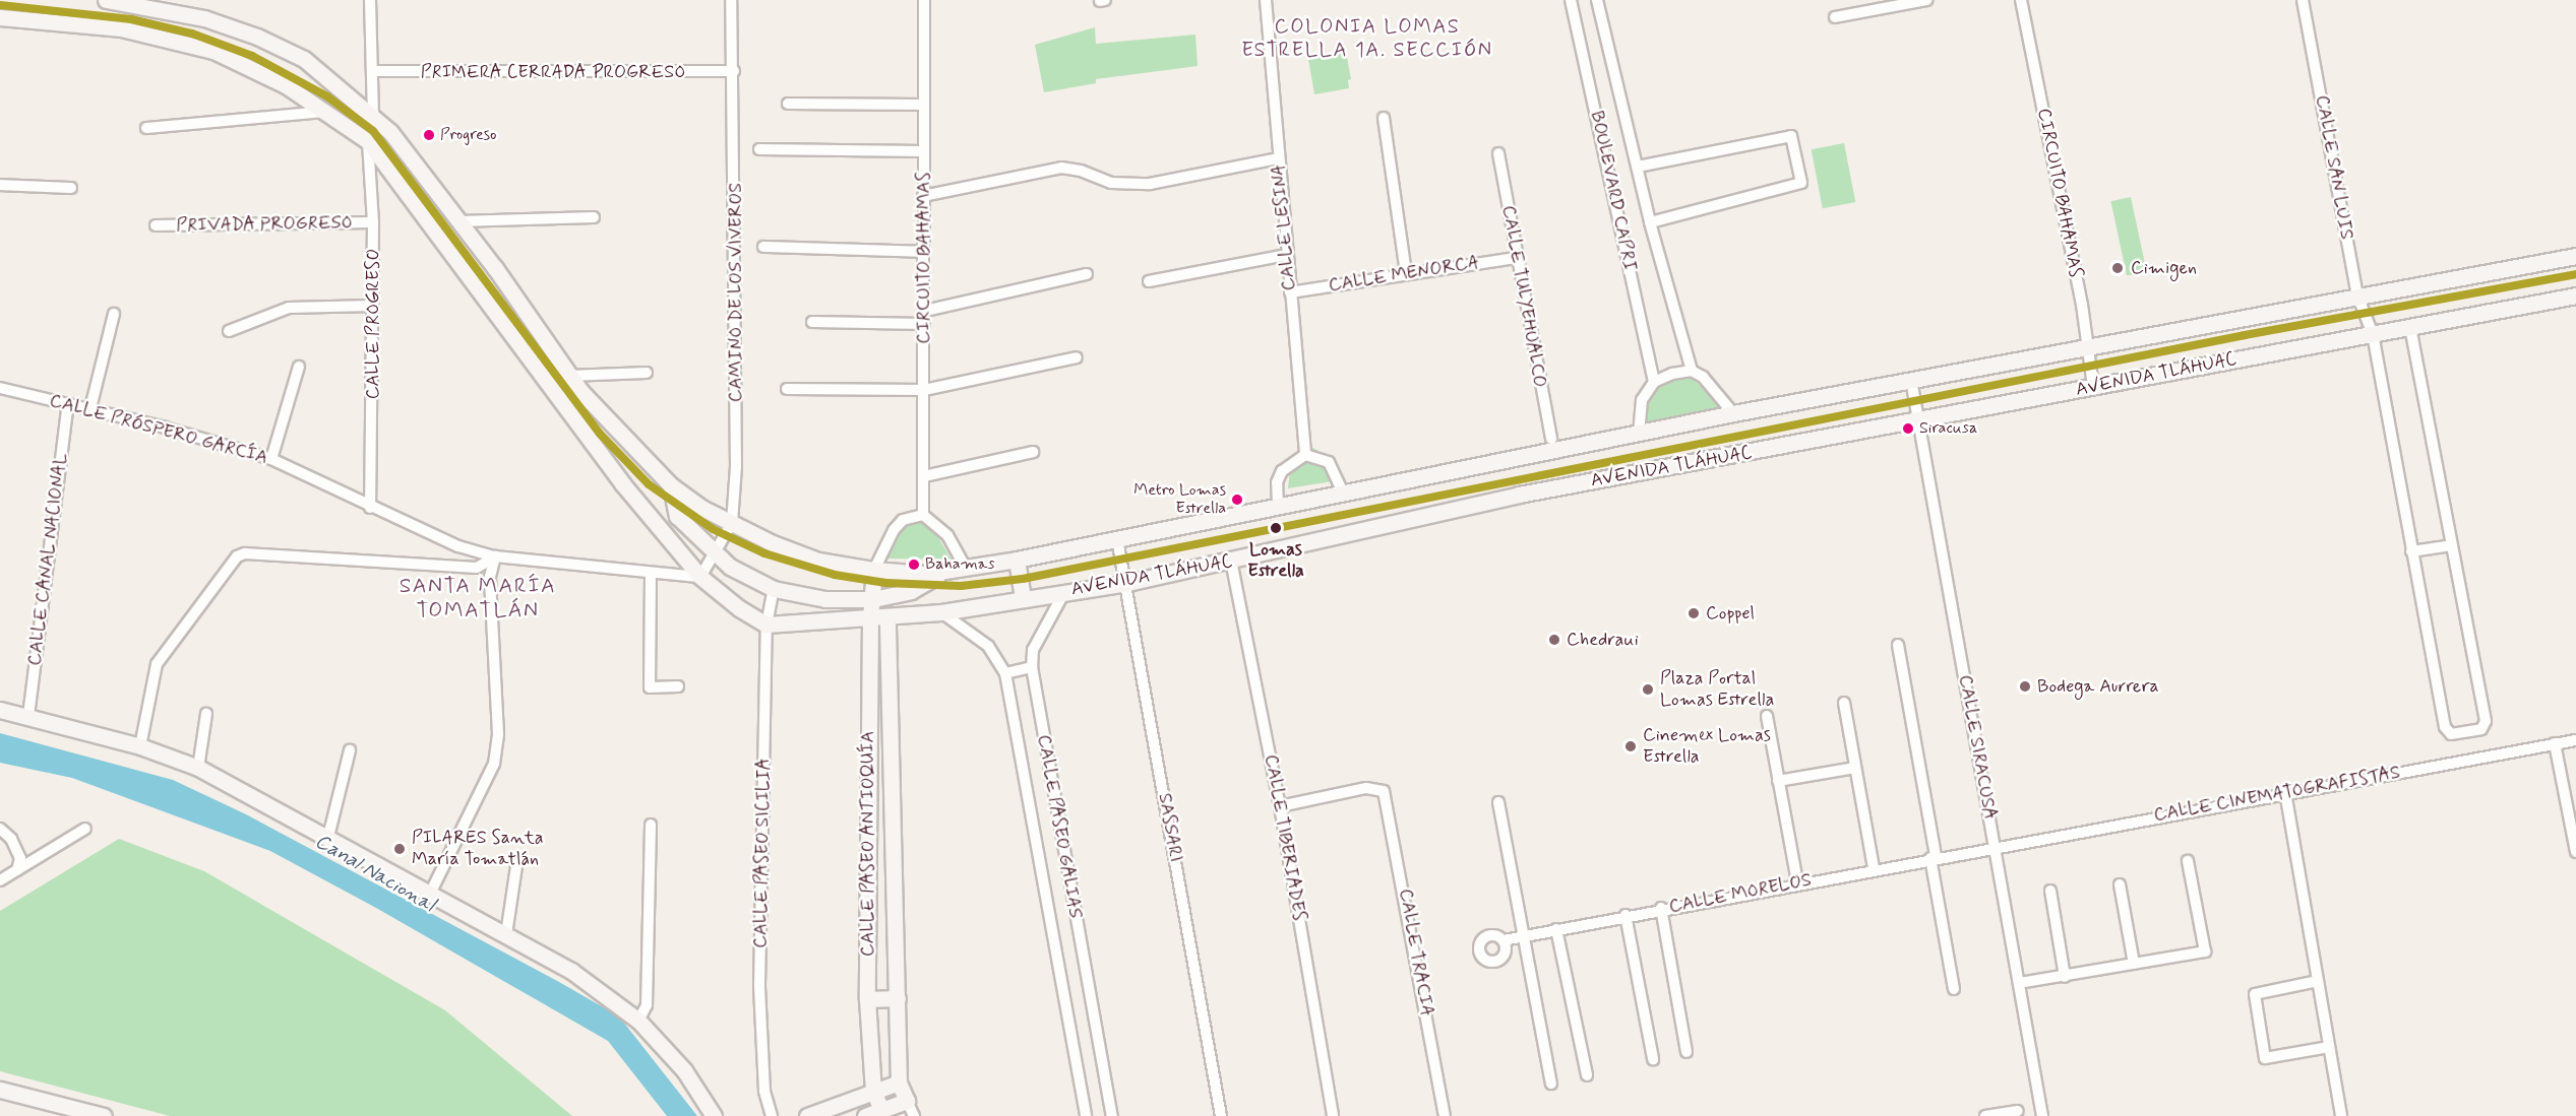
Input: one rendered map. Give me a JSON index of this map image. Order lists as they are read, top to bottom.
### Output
{
  "streets": {
    "main road": ["AVENIDA TLÁHUAC", "CALLE PASEO ANTIOQUÍA"],
    "street": [
      "PRIMERA CERRADA PROGRESO",
      "CALLE SAN LUIS",
      "BOULEVARD CAPRI",
      "CIRCUITO BAHAMAS",
      "PRIVADA PROGRESO",
      "CALLE LESINA",
      "CALLE MENORCA",
      "CAMINO DE LOS VIVEROS",
      "CALLE TULYEHUALCO",
      "CALLE PROGRESO",
      "CALLE PRÓSPERO GARCÍA",
      "CALLE CANAL NACIONAL",
      "CALLE SIRACUSA",
      "CALLE CINEMATOGRAFISTAS",
      "CALLE PASEO GALIAS",
      "SASSARI",
      "CALLE TIBERIADES",
      "CALLE PASEO SICILIA",
      "CALLE MORELOS",
      "CALLE TRACIA"
    ]
  },
  "crossings": [
    ["PRIMERA CERRADA PROGRESO", "CAMINO DE LOS VIVEROS"],
    ["CALLE SAN LUIS", "AVENIDA TLÁHUAC"],
    ["CIRCUITO BAHAMAS", "AVENIDA TLÁHUAC"],
    ["PRIVADA PROGRESO", "CALLE PROGRESO"],
    ["CALLE LESINA", "CALLE MENORCA"],
    ["CALLE MENORCA", "CALLE TULYEHUALCO"],
    ["CAMINO DE LOS VIVEROS", "AVENIDA TLÁHUAC"],
    ["CAMINO DE LOS VIVEROS", "CALLE PRÓSPERO GARCÍA"],
    ["CALLE PROGRESO", "CALLE PRÓSPERO GARCÍA"],
    ["AVENIDA TLÁHUAC", "CALLE SIRACUSA"],
    ["AVENIDA TLÁHUAC", "CALLE PASEO GALIAS"],
    ["AVENIDA TLÁHUAC", "SASSARI"],
    ["AVENIDA TLÁHUAC", "CALLE TIBERIADES"],
    ["AVENIDA TLÁHUAC", "CALLE PASEO ANTIOQUÍA"],
    ["AVENIDA TLÁHUAC", "CALLE PASEO SICILIA"],
    ["CALLE PRÓSPERO GARCÍA", "CALLE CANAL NACIONAL"],
    ["CALLE SIRACUSA", "CALLE CINEMATOGRAFISTAS"],
    ["CALLE CINEMATOGRAFISTAS", "CALLE MORELOS"],
    ["CALLE TIBERIADES", "CALLE TRACIA"]
  ],
  "districts": ["COLONIA LOMAS ESTRELLA 1A. SECCIÓN", "SANTA MARÍA TOMATLÁN"],
  "water": ["Canal Nacional"],
  "places": [
    "Progreso",
    "Cimigen",
    "Siracusa",
    "Metro Lomas Estrella",
    "Lomas Estrella",
    "Bahamas",
    "Coppel",
    "Chedraui",
    "Bodega Aurrera",
    "Plaza Portal Lomas Estrella",
    "Cinemex Lomas Estrella",
    "PILARES Santa María Tomatlán"
  ]
}
